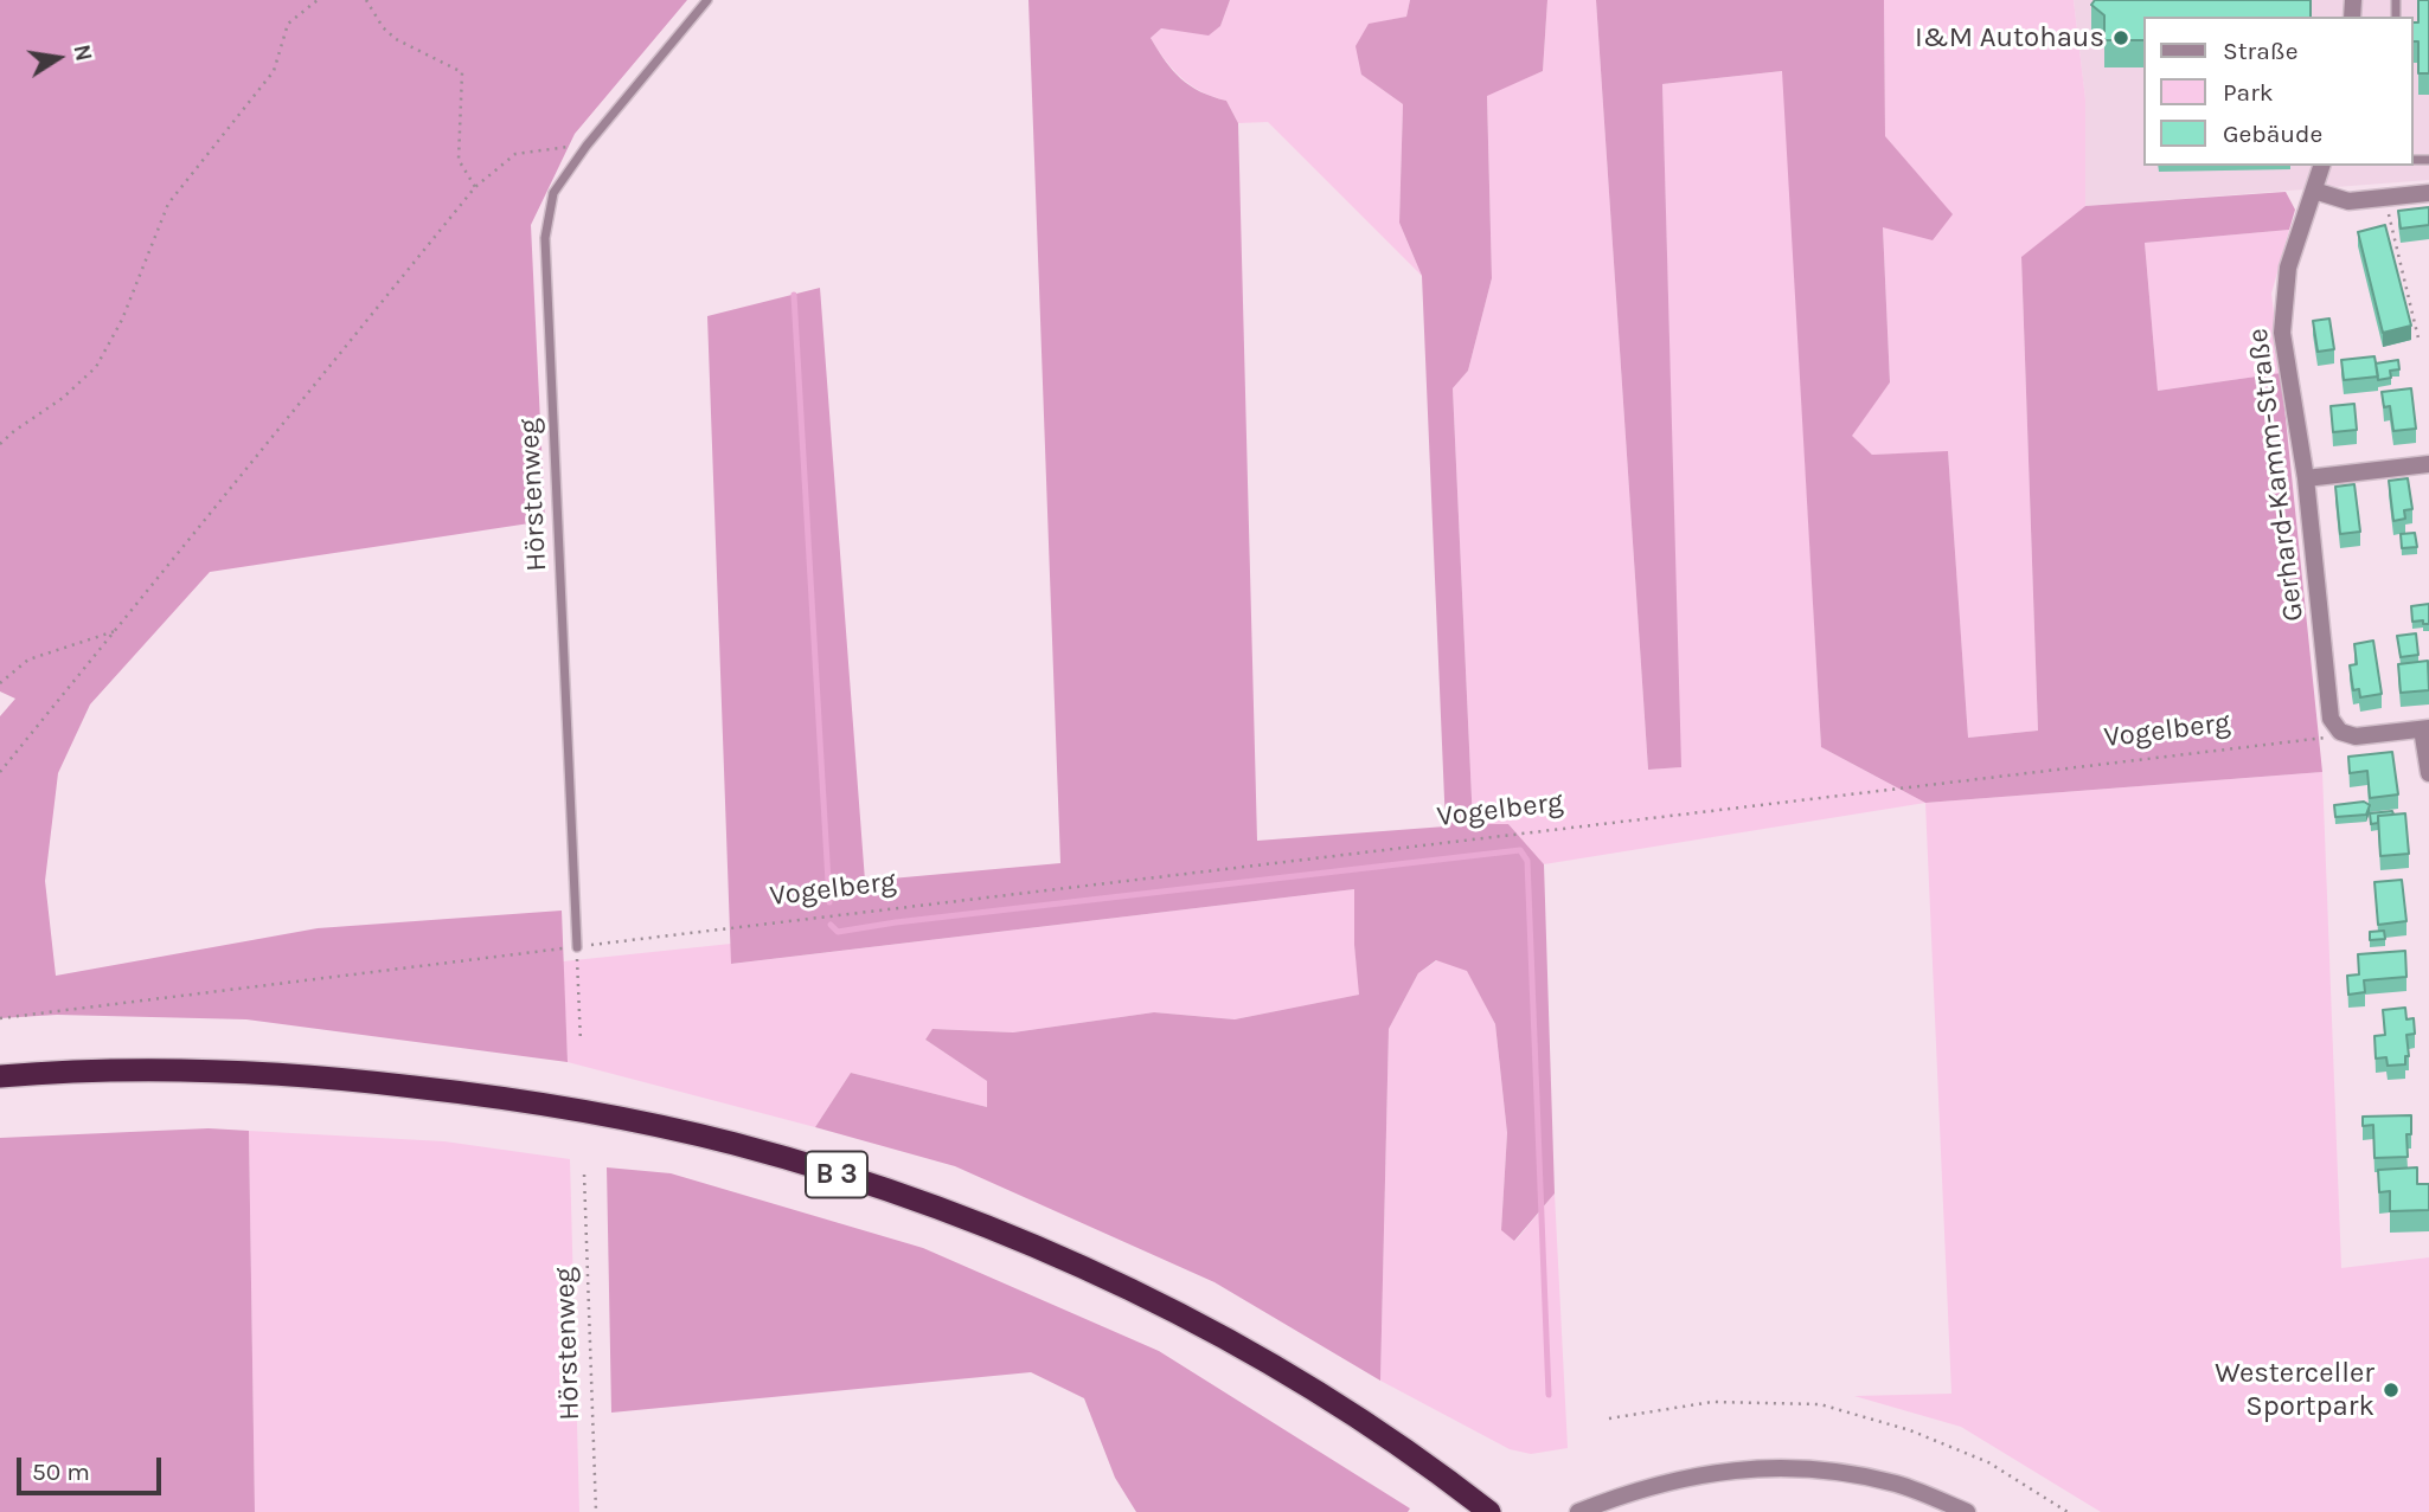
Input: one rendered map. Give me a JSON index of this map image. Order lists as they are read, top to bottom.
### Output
{
  "streets": {
    "highway": ["B 3"],
    "street": ["Gerhard-Kamm-Straße"],
    "lane": ["Hörstenweg"],
    "path": ["Vogelberg"]
  },
  "crossings": [
    ["Gerhard-Kamm-Straße", "Vogelberg"],
    ["Hörstenweg", "Vogelberg"]
  ],
  "places": ["I&M Autohaus", "Westerceller Sportpark"],
  "legend": ["Straße", "Park", "Gebäude"],
  "scale_bar": "50 m",
  "north": "right"
}
